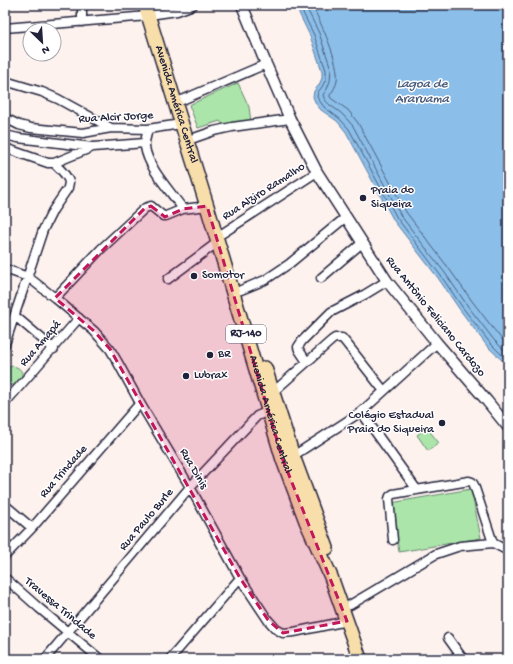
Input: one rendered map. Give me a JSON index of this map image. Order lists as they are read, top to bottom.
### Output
{
  "streets": {
    "highway": ["Avenida América Central", "RJ-140"],
    "street": [
      "Rua Alcir Jorge",
      "Rua Alziro Ramalho",
      "Rua Antônio Feliciano Cardozo",
      "Rua Amapá",
      "Rua Dinis",
      "Rua Trindade",
      "Rua Paulo Burle",
      "Travessa Trindade"
    ]
  },
  "crossings": [
    ["Avenida América Central", "Rua Alcir Jorge"],
    ["Avenida América Central", "Rua Alziro Ramalho"],
    ["Avenida América Central", "Rua Dinis"],
    ["Avenida América Central", "Rua Paulo Burle"],
    ["Rua Alziro Ramalho", "Rua Antônio Feliciano Cardozo"],
    ["Rua Amapá", "Rua Dinis"],
    ["Rua Dinis", "Rua Trindade"],
    ["Rua Dinis", "Rua Paulo Burle"],
    ["Rua Paulo Burle", "Travessa Trindade"]
  ],
  "water": ["Lagoa de Araruama"],
  "places": [
    "Praia do Siqueira",
    "Somotor",
    "BR",
    "Lubrax",
    "Colégio Estadual Praia do Siqueira"
  ],
  "north": "bottom right"
}
